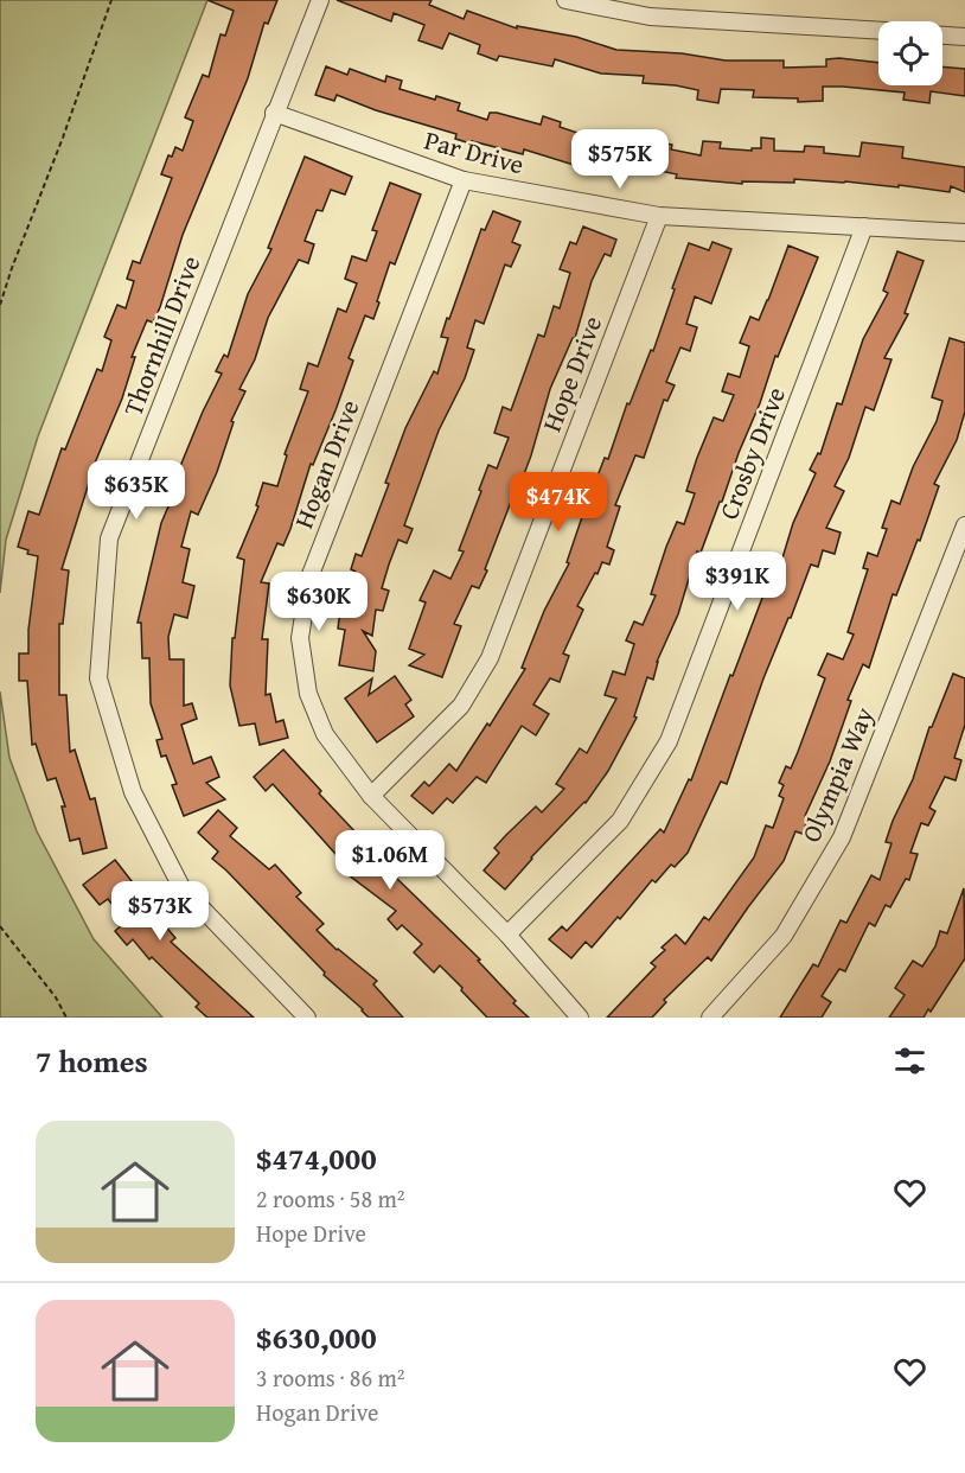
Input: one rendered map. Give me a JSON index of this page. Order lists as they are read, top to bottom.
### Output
{
  "streets": {
    "street": [
      "Par Drive",
      "Thornhill Drive",
      "Hope Drive",
      "Crosby Drive",
      "Hogan Drive",
      "Olympia Way"
    ]
  },
  "crossings": [
    ["Par Drive", "Thornhill Drive"],
    ["Par Drive", "Hope Drive"],
    ["Par Drive", "Crosby Drive"],
    ["Par Drive", "Hogan Drive"],
    ["Hope Drive", "Hogan Drive"],
    ["Crosby Drive", "Hogan Drive"]
  ],
  "page": {
    "price": [
      "$575K",
      "$635K",
      "$474K",
      "$391K",
      "$630K",
      "$1.06M",
      "$573K"
    ],
    "heading": "7 homes",
    "list": [
      {
        "name": "$474,000",
        "note": "2 rooms · 58 m² · Hope Drive"
      },
      {
        "name": "$630,000",
        "note": "3 rooms · 86 m² · Hogan Drive"
      }
    ]
  }
}
